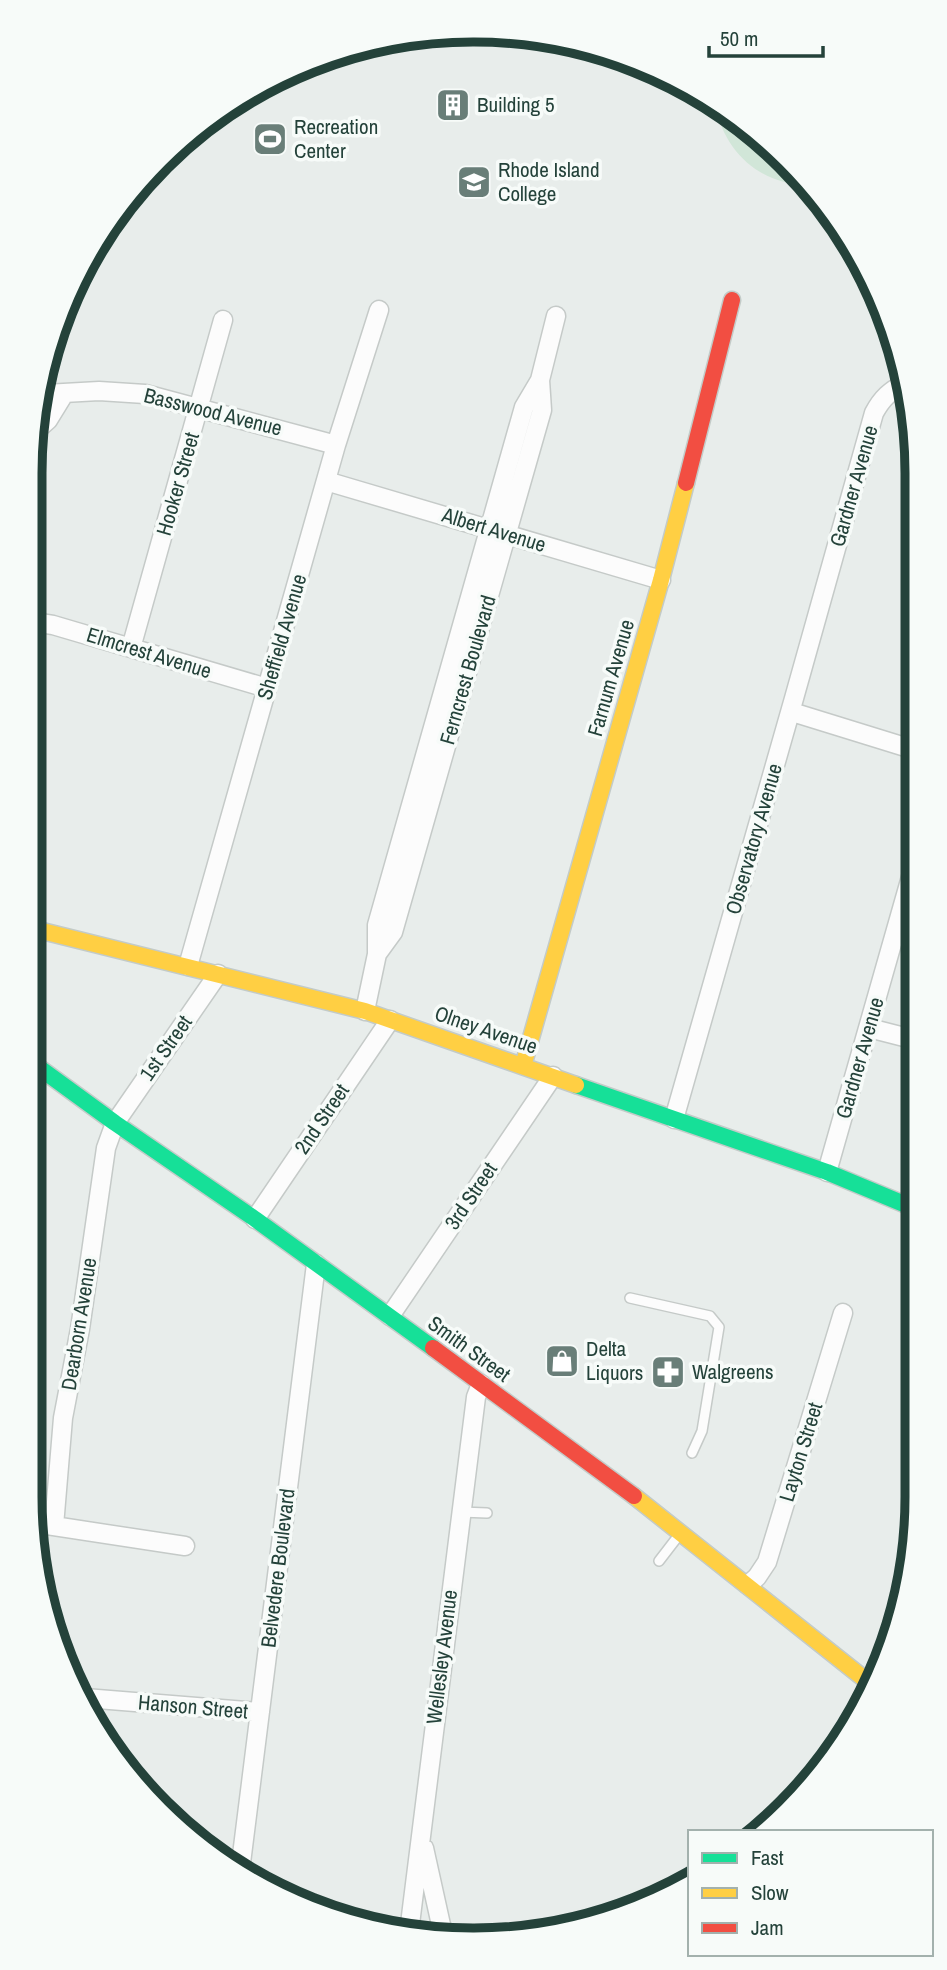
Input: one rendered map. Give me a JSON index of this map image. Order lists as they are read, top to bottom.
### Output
{
  "streets": {
    "street": [
      "Basswood Avenue",
      "Hooker Street",
      "Gardner Avenue",
      "Albert Avenue",
      "Sheffield Avenue",
      "Elmcrest Avenue",
      "Ferncrest Boulevard",
      "Farnum Avenue",
      "Observatory Avenue",
      "Olney Avenue",
      "1st Street",
      "2nd Street",
      "3rd Street",
      "Dearborn Avenue",
      "Smith Street",
      "Layton Street",
      "Belvedere Boulevard",
      "Wellesley Avenue",
      "Hanson Street"
    ]
  },
  "crossings": [
    ["Basswood Avenue", "Hooker Street"],
    ["Basswood Avenue", "Sheffield Avenue"],
    ["Hooker Street", "Elmcrest Avenue"],
    ["Gardner Avenue", "Observatory Avenue"],
    ["Gardner Avenue", "Olney Avenue"],
    ["Albert Avenue", "Sheffield Avenue"],
    ["Albert Avenue", "Ferncrest Boulevard"],
    ["Albert Avenue", "Farnum Avenue"],
    ["Sheffield Avenue", "Elmcrest Avenue"],
    ["Sheffield Avenue", "Olney Avenue"],
    ["Ferncrest Boulevard", "Olney Avenue"],
    ["Farnum Avenue", "Olney Avenue"],
    ["Observatory Avenue", "Olney Avenue"],
    ["Olney Avenue", "1st Street"],
    ["Olney Avenue", "2nd Street"],
    ["Olney Avenue", "3rd Street"],
    ["1st Street", "Dearborn Avenue"],
    ["1st Street", "Smith Street"],
    ["2nd Street", "Smith Street"],
    ["3rd Street", "Smith Street"],
    ["Dearborn Avenue", "Smith Street"],
    ["Smith Street", "Layton Street"],
    ["Smith Street", "Belvedere Boulevard"],
    ["Smith Street", "Wellesley Avenue"],
    ["Belvedere Boulevard", "Hanson Street"]
  ],
  "places": {
    "building": ["Building 5"],
    "sports": ["Recreation Center"],
    "school or university": ["Rhode Island College"],
    "shop": ["Delta Liquors"],
    "pharmacy": ["Walgreens"]
  },
  "legend": ["Fast", "Slow", "Jam"],
  "scale_bar": "50 m"
}
